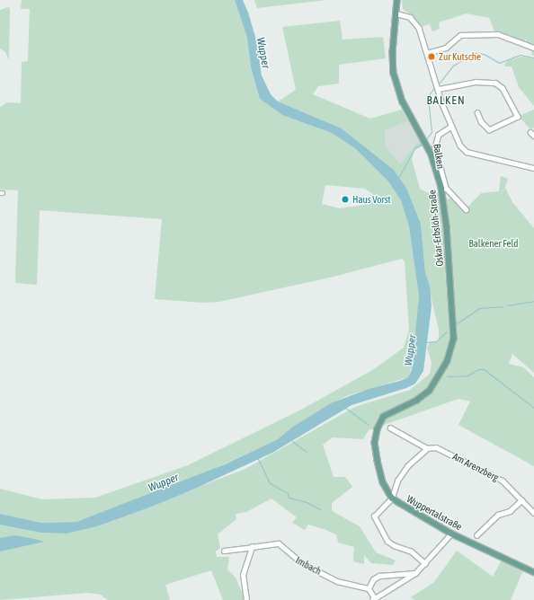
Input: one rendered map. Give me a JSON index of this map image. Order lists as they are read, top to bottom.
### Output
{
  "streets": {
    "main road": ["Oskar-Erbslöh-Straße", "Wuppertalstraße"],
    "street": ["Balken", "Am Arenzberg", "Imbach"]
  },
  "crossings": [
    ["Oskar-Erbslöh-Straße", "Wuppertalstraße"]
  ],
  "districts": ["BALKEN"],
  "water": ["Wupper"],
  "parks": ["Balkener Feld"],
  "places": ["Zur Kutsche", "Haus Vorst"]
}
